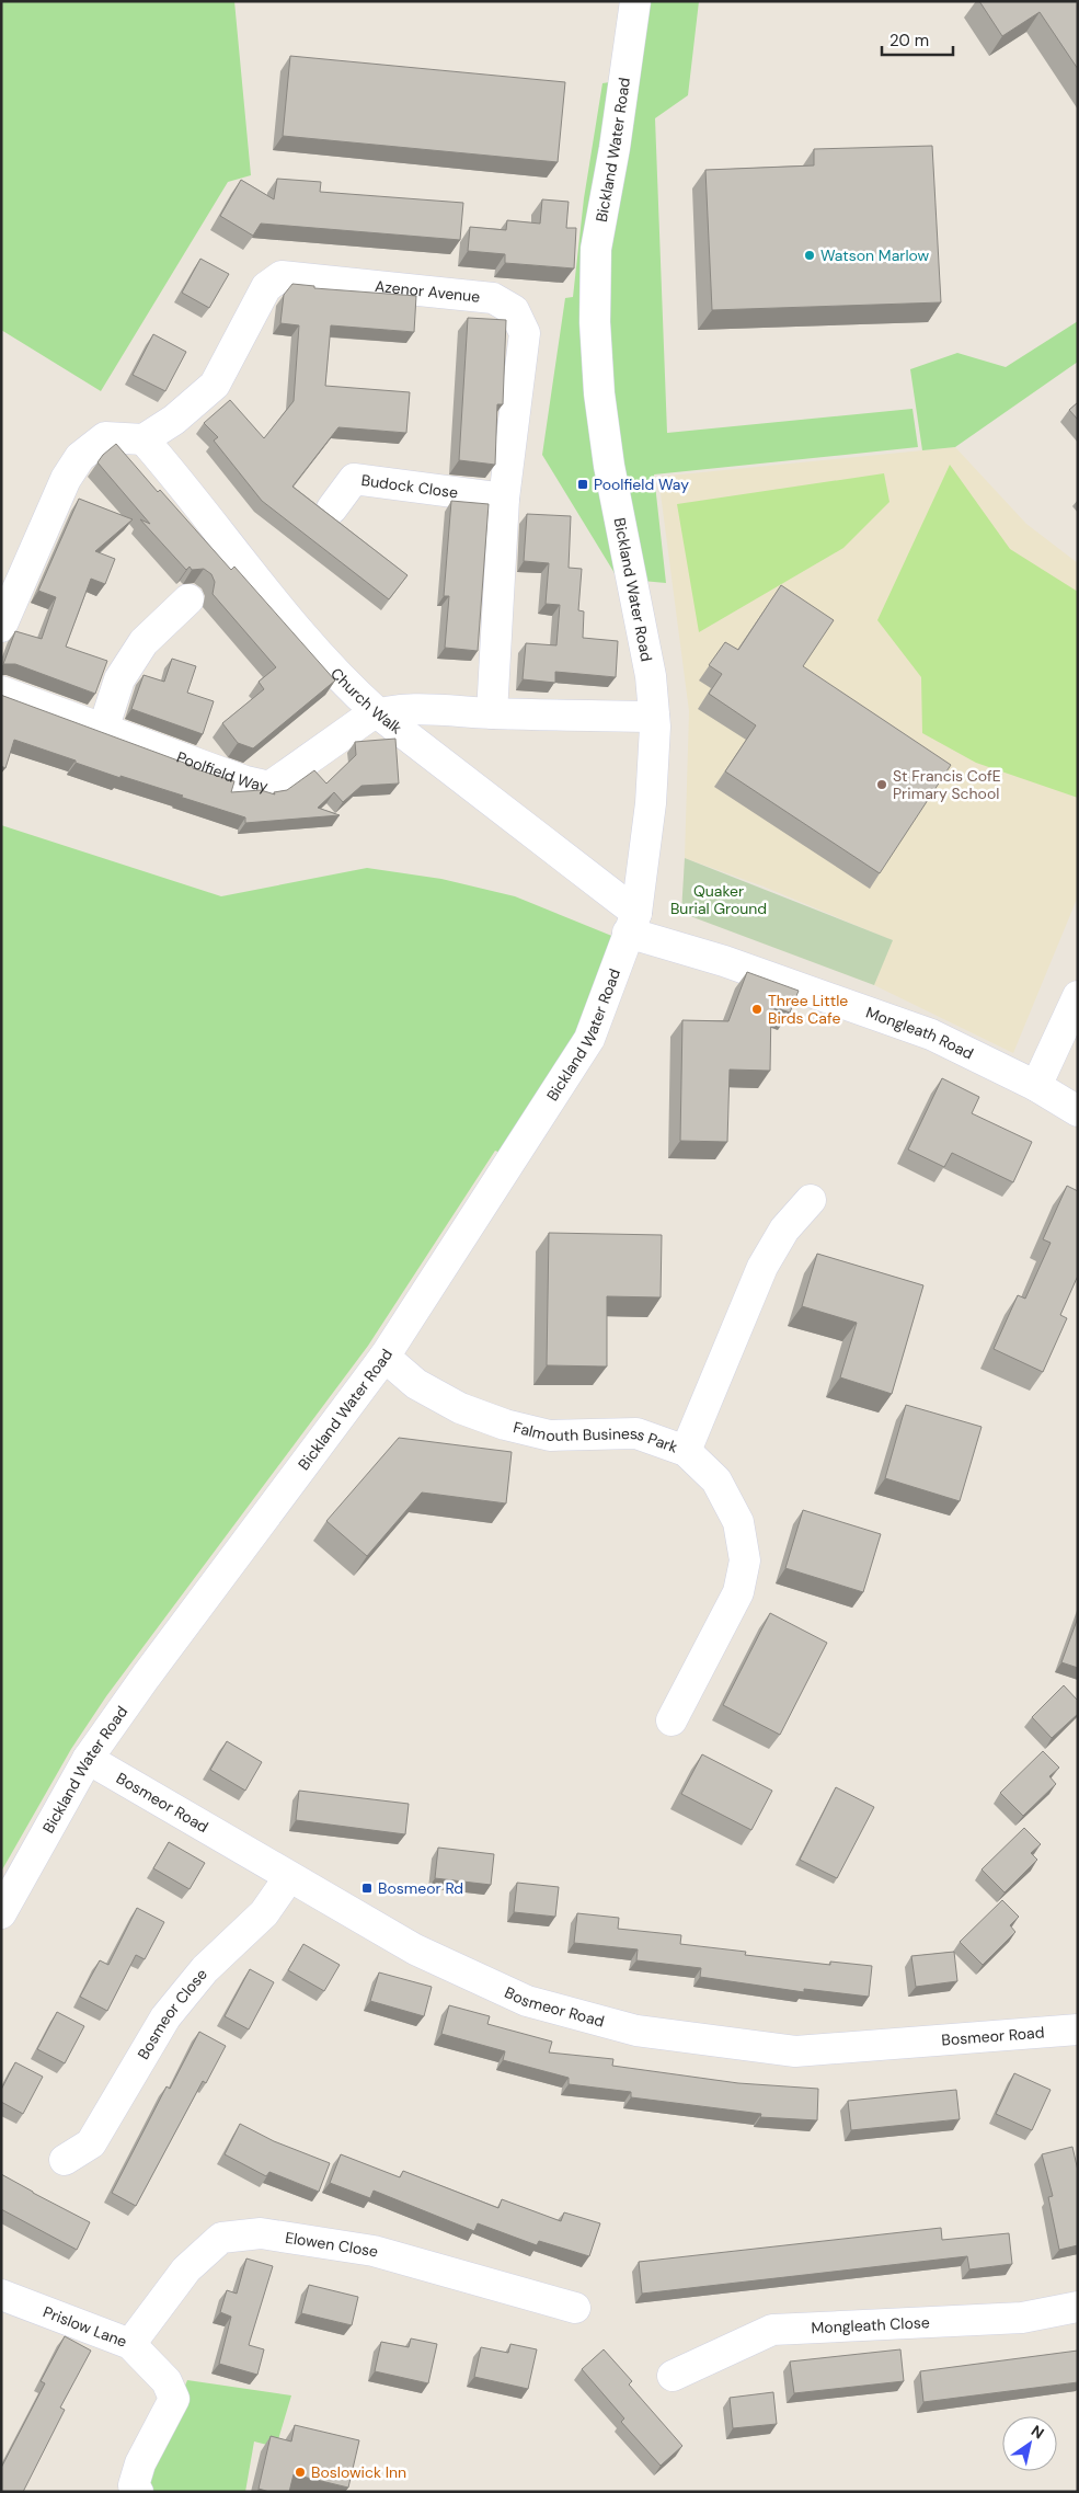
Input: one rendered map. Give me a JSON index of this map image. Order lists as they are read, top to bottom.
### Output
{
  "streets": {
    "street": [
      "Bickland Water Road",
      "Azenor Avenue",
      "Budock Close",
      "Church Walk",
      "Poolfield Way",
      "Mongleath Road",
      "Falmouth Business Park",
      "Bosmeor Road",
      "Bosmeor Close",
      "Elowen Close",
      "Mongleath Close",
      "Prislow Lane"
    ]
  },
  "crossings": [
    ["Bickland Water Road", "Church Walk"],
    ["Bickland Water Road", "Poolfield Way"],
    ["Bickland Water Road", "Mongleath Road"],
    ["Bickland Water Road", "Falmouth Business Park"],
    ["Bickland Water Road", "Bosmeor Road"],
    ["Azenor Avenue", "Budock Close"],
    ["Azenor Avenue", "Church Walk"],
    ["Azenor Avenue", "Poolfield Way"],
    ["Church Walk", "Poolfield Way"],
    ["Church Walk", "Mongleath Road"],
    ["Bosmeor Road", "Bosmeor Close"],
    ["Elowen Close", "Prislow Lane"]
  ],
  "parks": ["Quaker Burial Ground"],
  "places": {
    "other": [
      "Watson Marlow",
      "St Francis CofE Primary School",
      "Three Little Birds Cafe",
      "Boslowick Inn"
    ],
    "transit": ["Poolfield Way", "Bosmeor Rd"]
  },
  "scale_bar": "20 m",
  "north": "top right"
}
